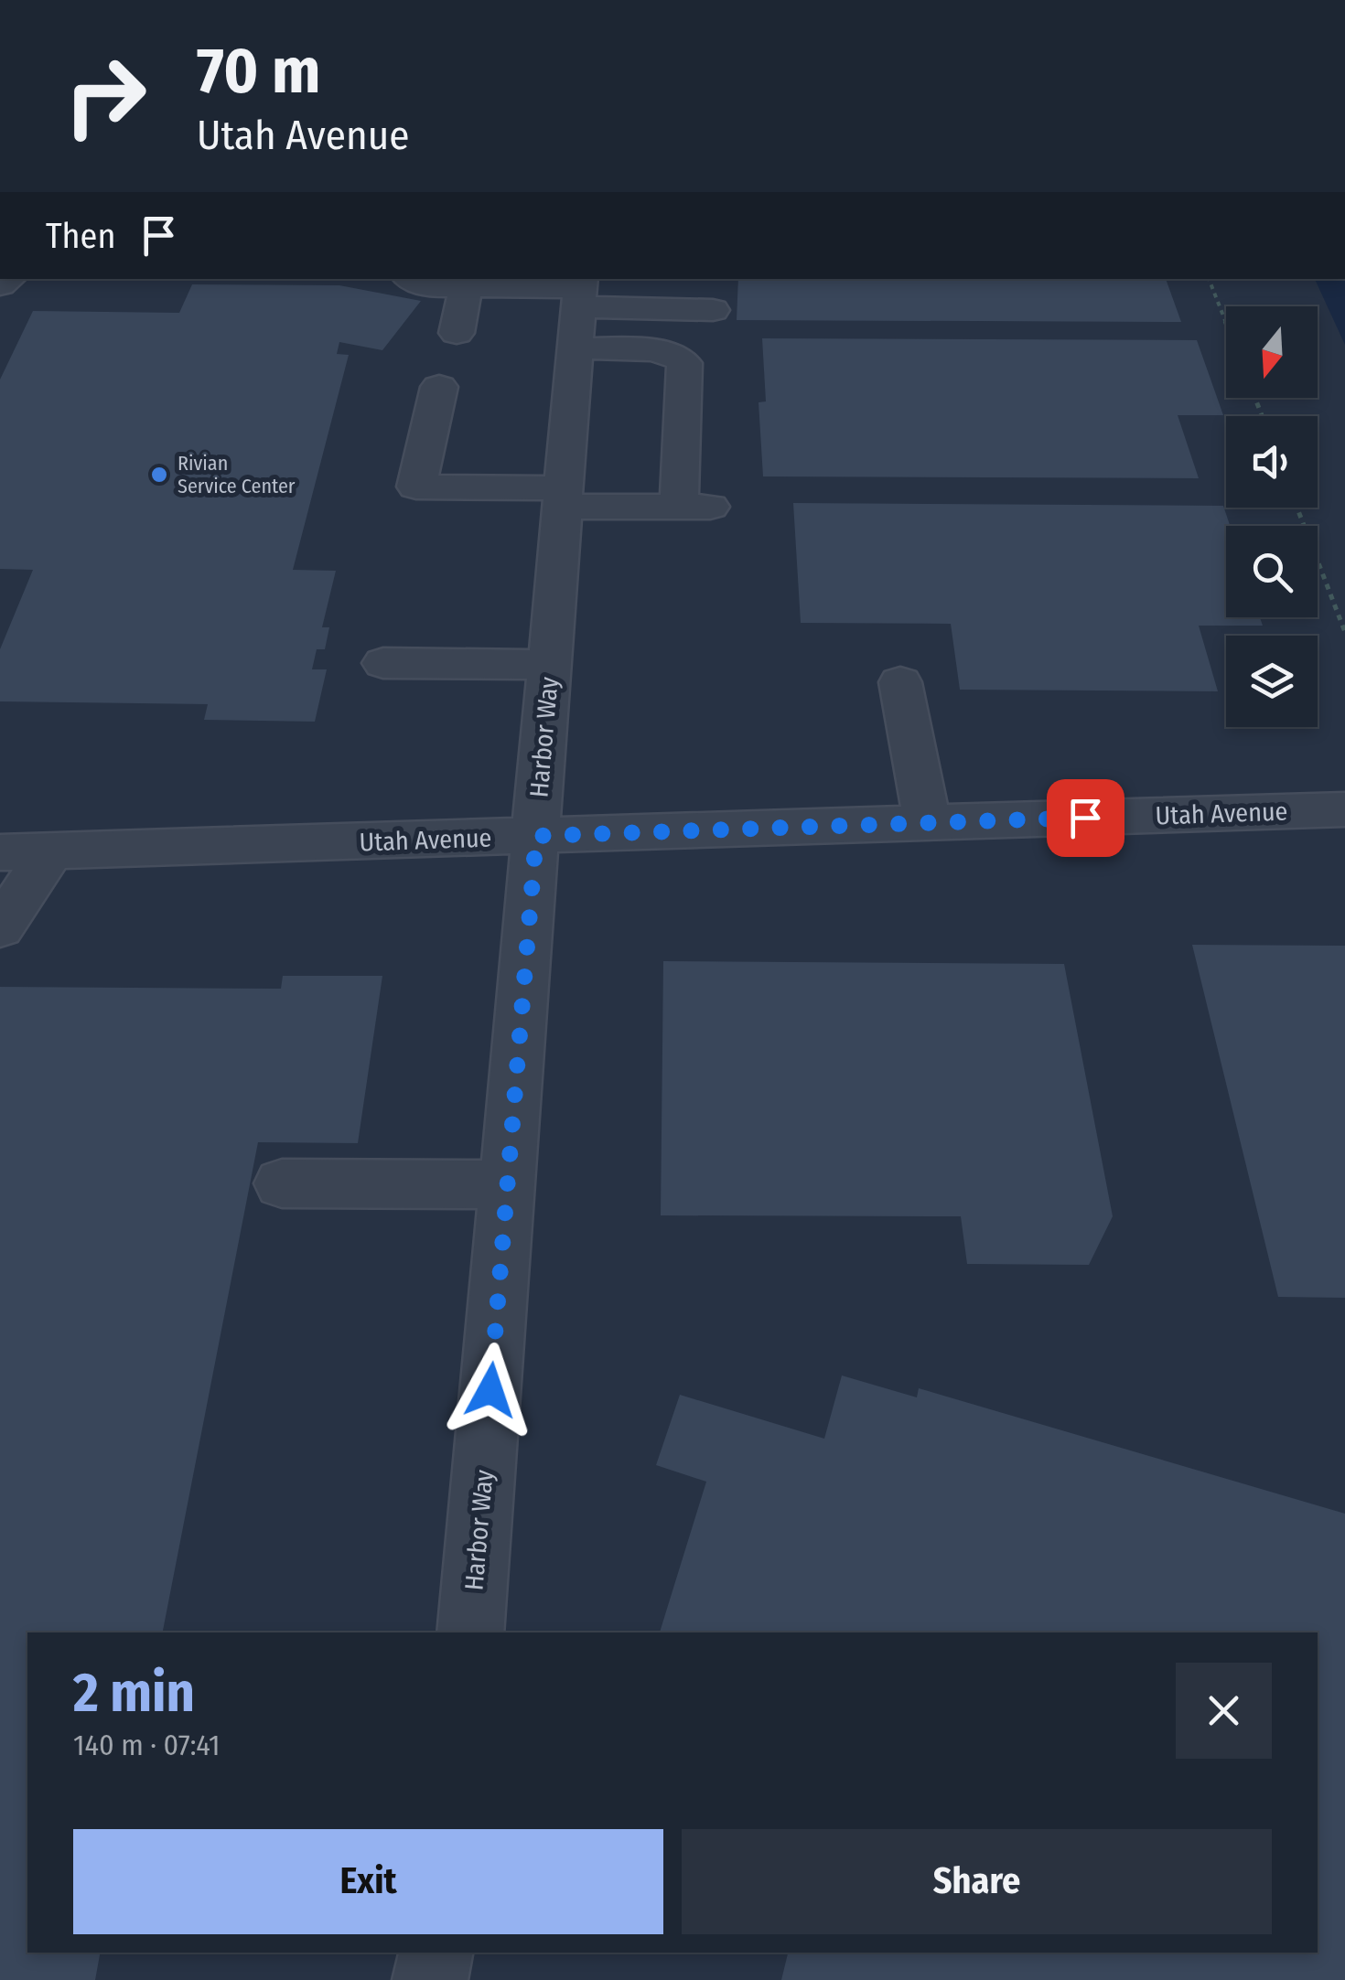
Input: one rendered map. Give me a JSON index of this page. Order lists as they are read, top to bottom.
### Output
{
  "streets": {
    "street": ["Harbor Way", "Utah Avenue"]
  },
  "crossings": [
    ["Harbor Way", "Utah Avenue"]
  ],
  "places": ["Rivian Service Center"],
  "north": "bottom",
  "page": {
    "turn": ["70 m", "Utah Avenue"],
    "then": "Then",
    "heading": ["2 min", "140 m · 07:41"],
    "buttons": ["Exit", "Share"]
  }
}
